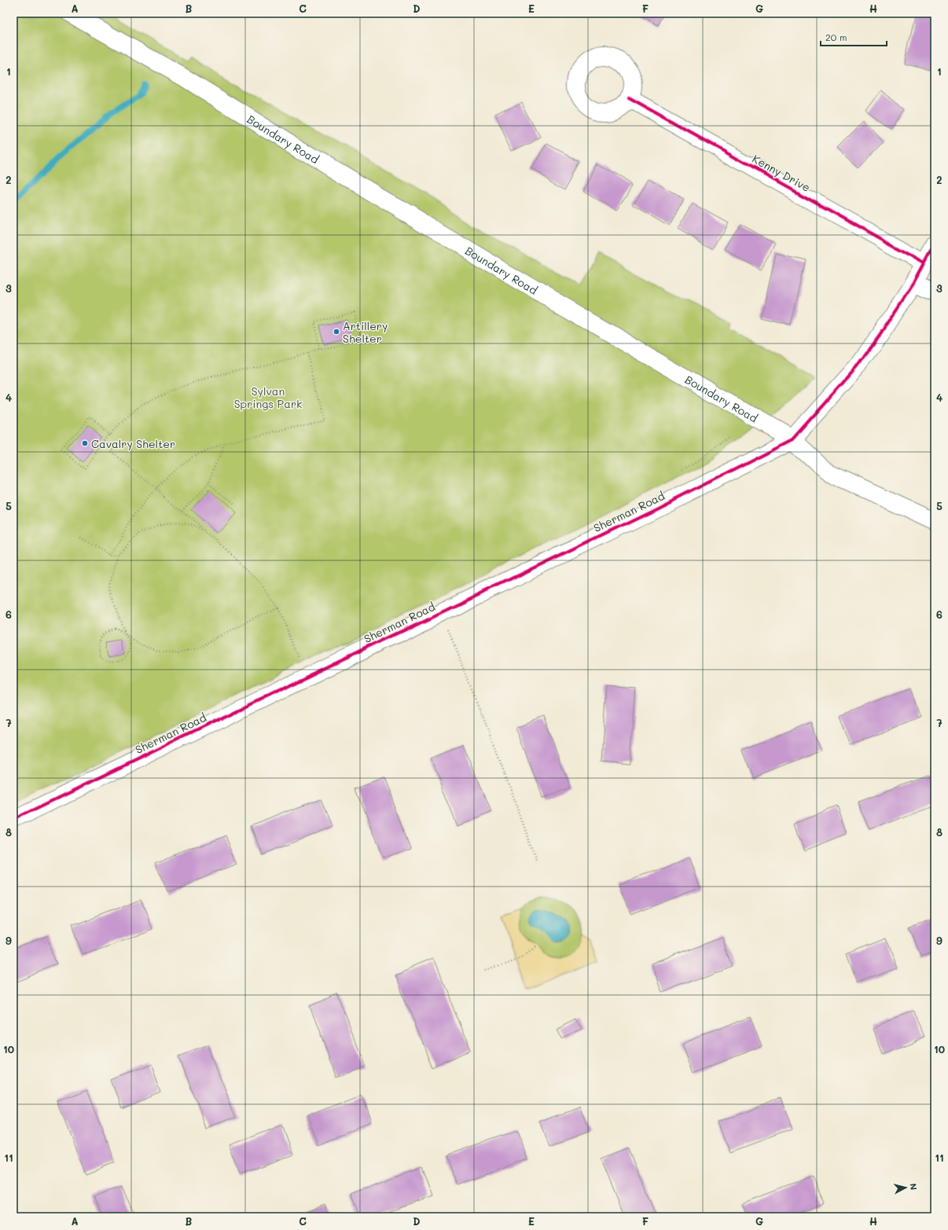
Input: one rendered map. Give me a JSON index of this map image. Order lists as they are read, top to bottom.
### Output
{
  "streets": {
    "street": ["Boundary Road", "Kenny Drive", "Sherman Road"]
  },
  "crossings": [
    ["Boundary Road", "Sherman Road"]
  ],
  "parks": ["Sylvan Springs Park"],
  "places": ["Artillery Shelter", "Cavalry Shelter"],
  "scale_bar": "20 m",
  "north": "right",
  "grid": {
    "columns": [
      "A",
      "B",
      "C",
      "D",
      "E",
      "F",
      "G",
      "H"
    ],
    "rows": [
      "1",
      "2",
      "3",
      "4",
      "5",
      "6",
      "7",
      "8",
      "9",
      "10",
      "11"
    ]
  }
}
